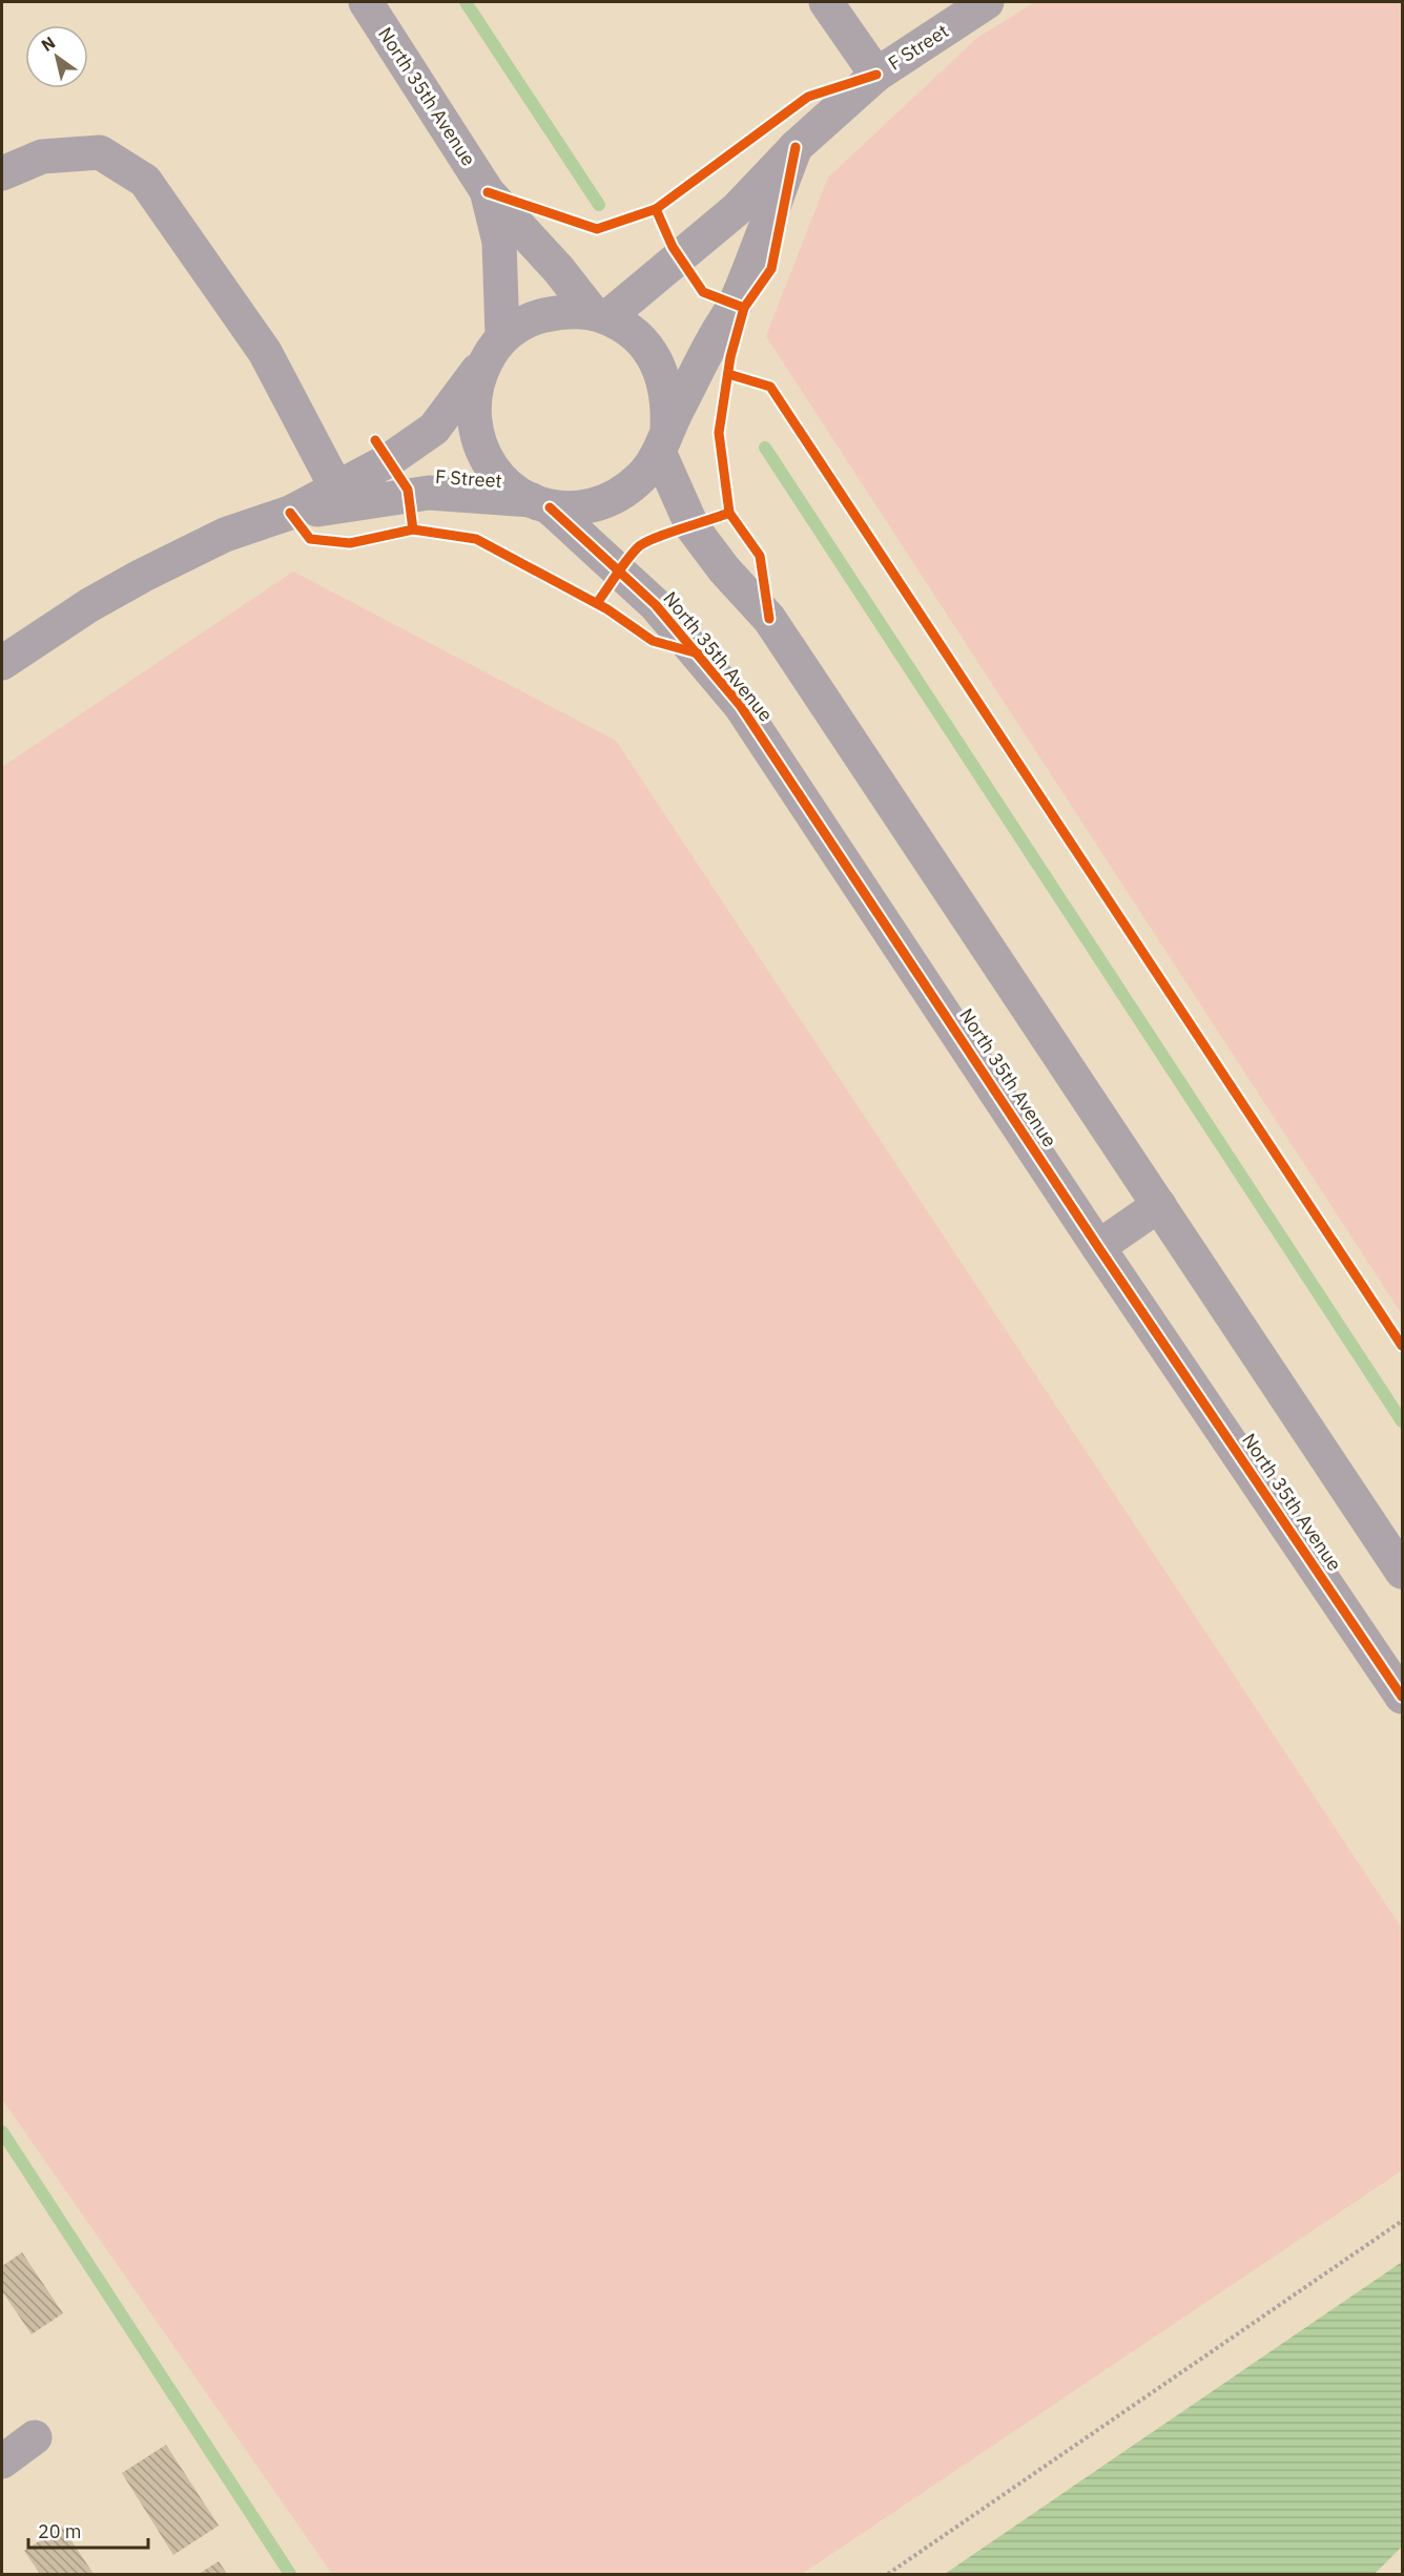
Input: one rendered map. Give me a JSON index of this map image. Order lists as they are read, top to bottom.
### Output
{
  "streets": {
    "street": ["F Street", "North 35th Avenue"]
  },
  "crossings": [
    ["F Street", "North 35th Avenue"]
  ],
  "scale_bar": "20 m",
  "north": "top left"
}
